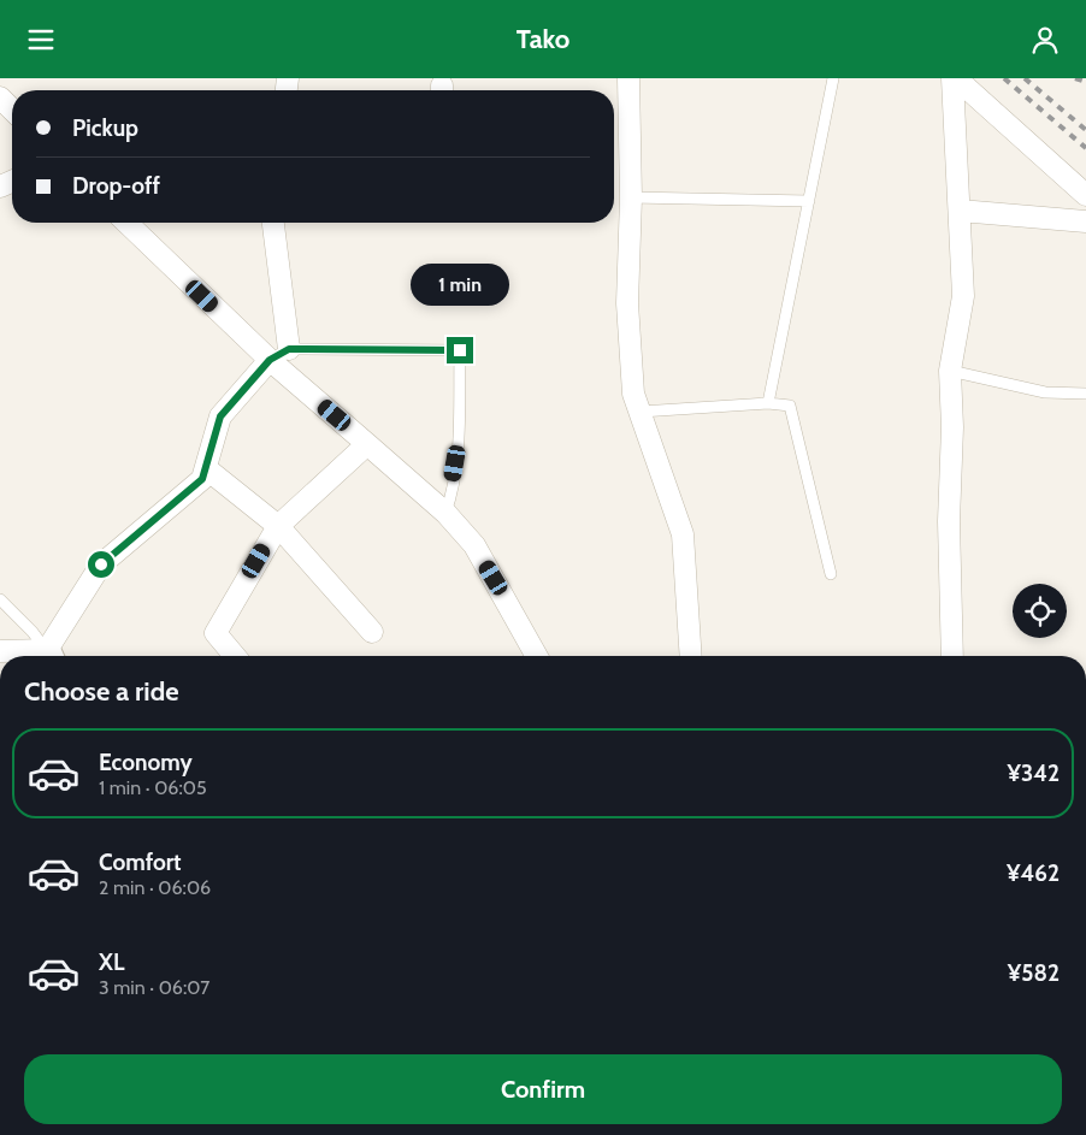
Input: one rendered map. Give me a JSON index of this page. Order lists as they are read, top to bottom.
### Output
{
  "page": {
    "header": "Tako",
    "banner": ["Pickup", "Drop-off"],
    "bubble": "1 min",
    "heading": "Choose a ride",
    "list": [
      {
        "name": "Economy",
        "note": "1 min · 06:05",
        "value": "¥342"
      },
      {
        "name": "Comfort",
        "note": "2 min · 06:06",
        "value": "¥462"
      },
      {
        "name": "XL",
        "note": "3 min · 06:07",
        "value": "¥582"
      }
    ],
    "buttons": "Confirm"
  }
}
